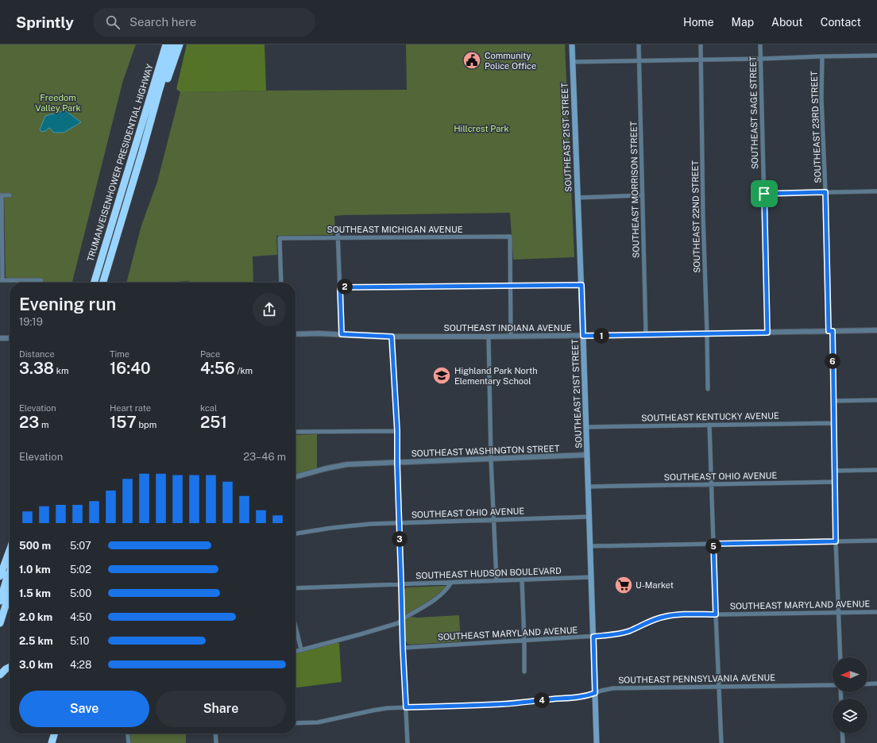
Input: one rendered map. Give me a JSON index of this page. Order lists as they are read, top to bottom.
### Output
{
  "streets": {
    "highway": ["TRUMAN/EISENHOWER PRESIDENTIAL HIGHWAY"],
    "main road": ["SOUTHEAST 21ST STREET"],
    "street": [
      "SOUTHEAST SAGE STREET",
      "SOUTHEAST 23RD STREET",
      "SOUTHEAST MORRISON STREET",
      "SOUTHEAST 22ND STREET",
      "SOUTHEAST MICHIGAN AVENUE",
      "SOUTHEAST INDIANA AVENUE",
      "SOUTHEAST KENTUCKY AVENUE",
      "SOUTHEAST WASHINGTON STREET",
      "SOUTHEAST OHIO AVENUE",
      "SOUTHEAST HUDSON BOULEVARD",
      "SOUTHEAST MARYLAND AVENUE",
      "SOUTHEAST PENNSYLVANIA AVENUE"
    ]
  },
  "crossings": [
    ["SOUTHEAST SAGE STREET", "SOUTHEAST INDIANA AVENUE"],
    ["SOUTHEAST 23RD STREET", "SOUTHEAST INDIANA AVENUE"],
    ["SOUTHEAST 23RD STREET", "SOUTHEAST KENTUCKY AVENUE"],
    ["SOUTHEAST 23RD STREET", "SOUTHEAST OHIO AVENUE"],
    ["SOUTHEAST 23RD STREET", "SOUTHEAST MARYLAND AVENUE"],
    ["SOUTHEAST 21ST STREET", "SOUTHEAST INDIANA AVENUE"],
    ["SOUTHEAST 21ST STREET", "SOUTHEAST KENTUCKY AVENUE"],
    ["SOUTHEAST 21ST STREET", "SOUTHEAST WASHINGTON STREET"],
    ["SOUTHEAST 21ST STREET", "SOUTHEAST OHIO AVENUE"],
    ["SOUTHEAST 21ST STREET", "SOUTHEAST HUDSON BOULEVARD"],
    ["SOUTHEAST 21ST STREET", "SOUTHEAST MARYLAND AVENUE"],
    ["SOUTHEAST 21ST STREET", "SOUTHEAST PENNSYLVANIA AVENUE"],
    ["SOUTHEAST MORRISON STREET", "SOUTHEAST INDIANA AVENUE"],
    ["SOUTHEAST 22ND STREET", "SOUTHEAST INDIANA AVENUE"]
  ],
  "parks": ["Freedom Valley Park", "Hillcrest Park"],
  "places": {
    "public building": ["Community Police Office"],
    "school or university": ["Highland Park North Elementary School"],
    "supermarket": ["U-Market"]
  },
  "north": "left",
  "page": {
    "header": "Sprintly",
    "search": "Search here",
    "nav": [
      "Home",
      "Map",
      "About",
      "Contact"
    ],
    "pins": [
      "2",
      "1",
      "6",
      "3",
      "5",
      "4"
    ],
    "heading": ["Evening run", "19:19"],
    "stats": [
      ["Distance", "3.38 km"],
      ["Time", "16:40"],
      ["Pace", "4:56 /km"],
      ["Elevation", "23 m"],
      ["Heart rate", "157 bpm"],
      ["kcal", "251"]
    ],
    "chart": ["Elevation", "23–46 m"],
    "list": [
      {
        "name": "500 m",
        "note": "5:07"
      },
      {
        "name": "1.0 km",
        "note": "5:02"
      },
      {
        "name": "1.5 km",
        "note": "5:00"
      },
      {
        "name": "2.0 km",
        "note": "4:50"
      },
      {
        "name": "2.5 km",
        "note": "5:10"
      },
      {
        "name": "3.0 km",
        "note": "4:28"
      }
    ],
    "buttons": ["Save", "Share"]
  }
}
